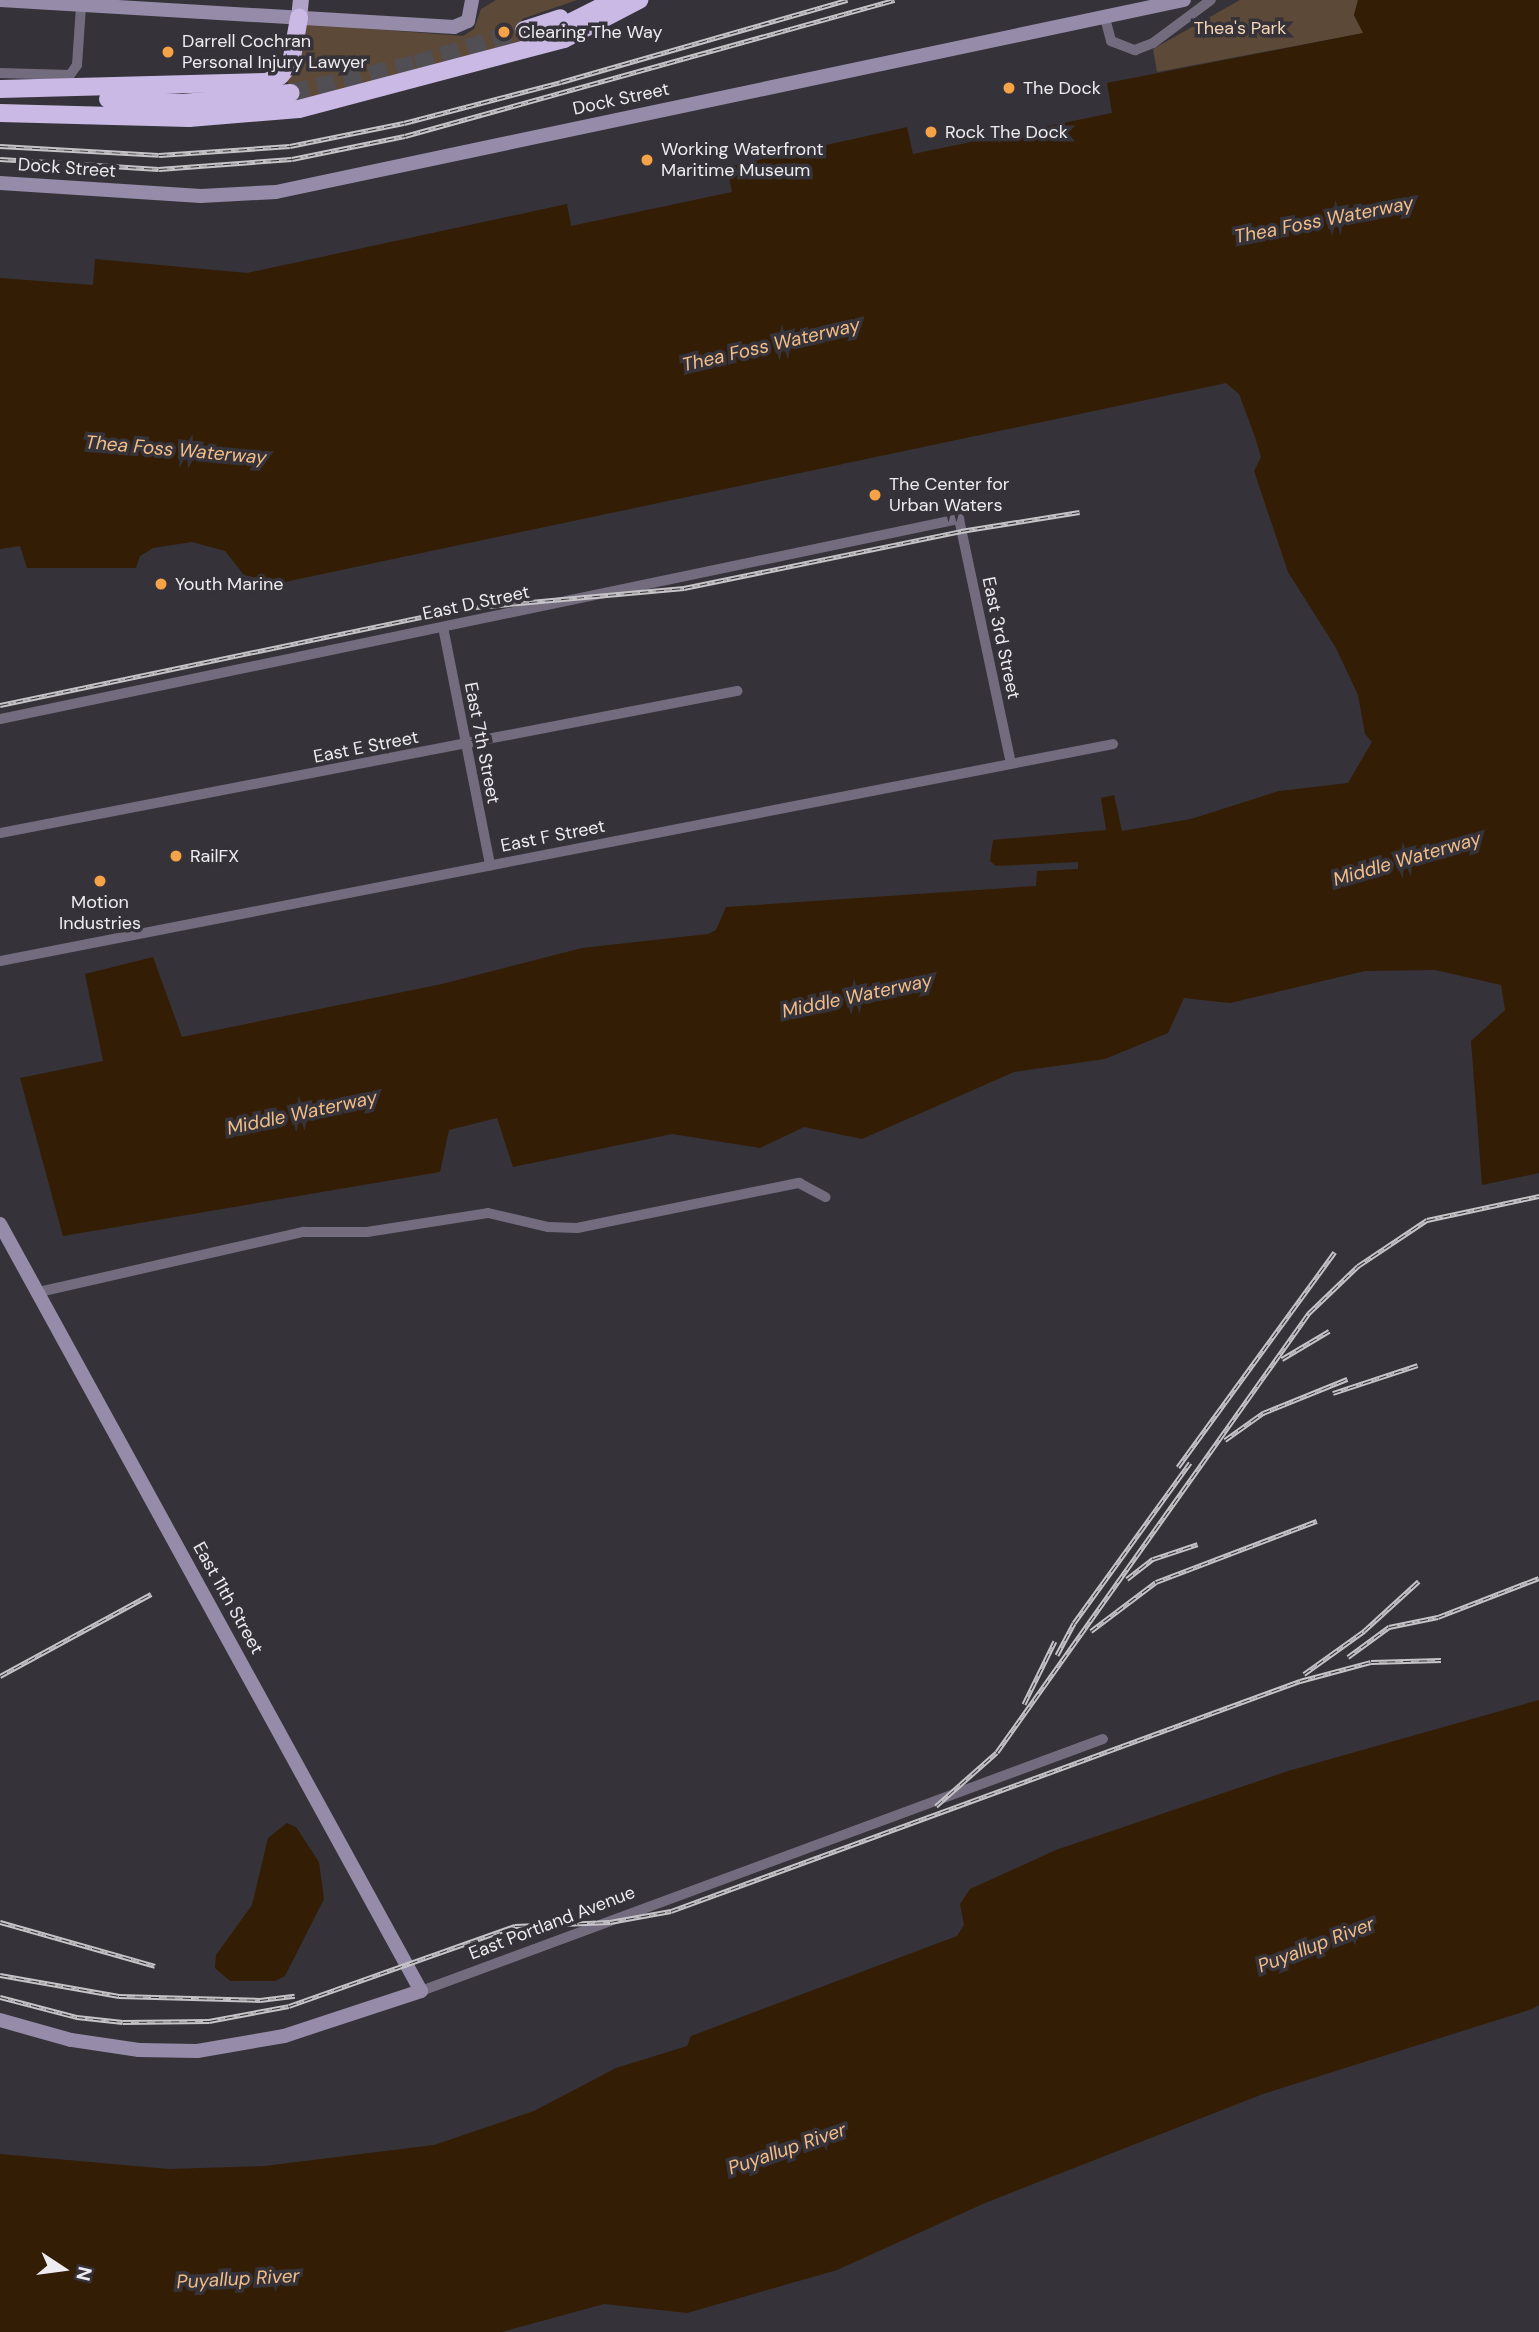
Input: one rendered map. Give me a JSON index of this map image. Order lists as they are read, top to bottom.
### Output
{
  "streets": {
    "street": [
      "Dock Street",
      "East D Street",
      "East 3rd Street",
      "East 7th Street",
      "East E Street",
      "East F Street",
      "East 11th Street",
      "East Portland Avenue"
    ]
  },
  "crossings": [
    ["East D Street", "East 3rd Street"],
    ["East D Street", "East 7th Street"],
    ["East 3rd Street", "East F Street"],
    ["East 7th Street", "East E Street"],
    ["East 7th Street", "East F Street"],
    ["East 11th Street", "East Portland Avenue"]
  ],
  "water": ["Thea Foss Waterway", "Middle Waterway", "Puyallup River"],
  "parks": ["Thea's Park"],
  "places": [
    "Clearing The Way",
    "Darrell Cochran Personal Injury Lawyer",
    "The Dock",
    "Rock The Dock",
    "Working Waterfront Maritime Museum",
    "The Center for Urban Waters",
    "Youth Marine",
    "RailFX",
    "Motion Industries"
  ],
  "north": "right"
}
